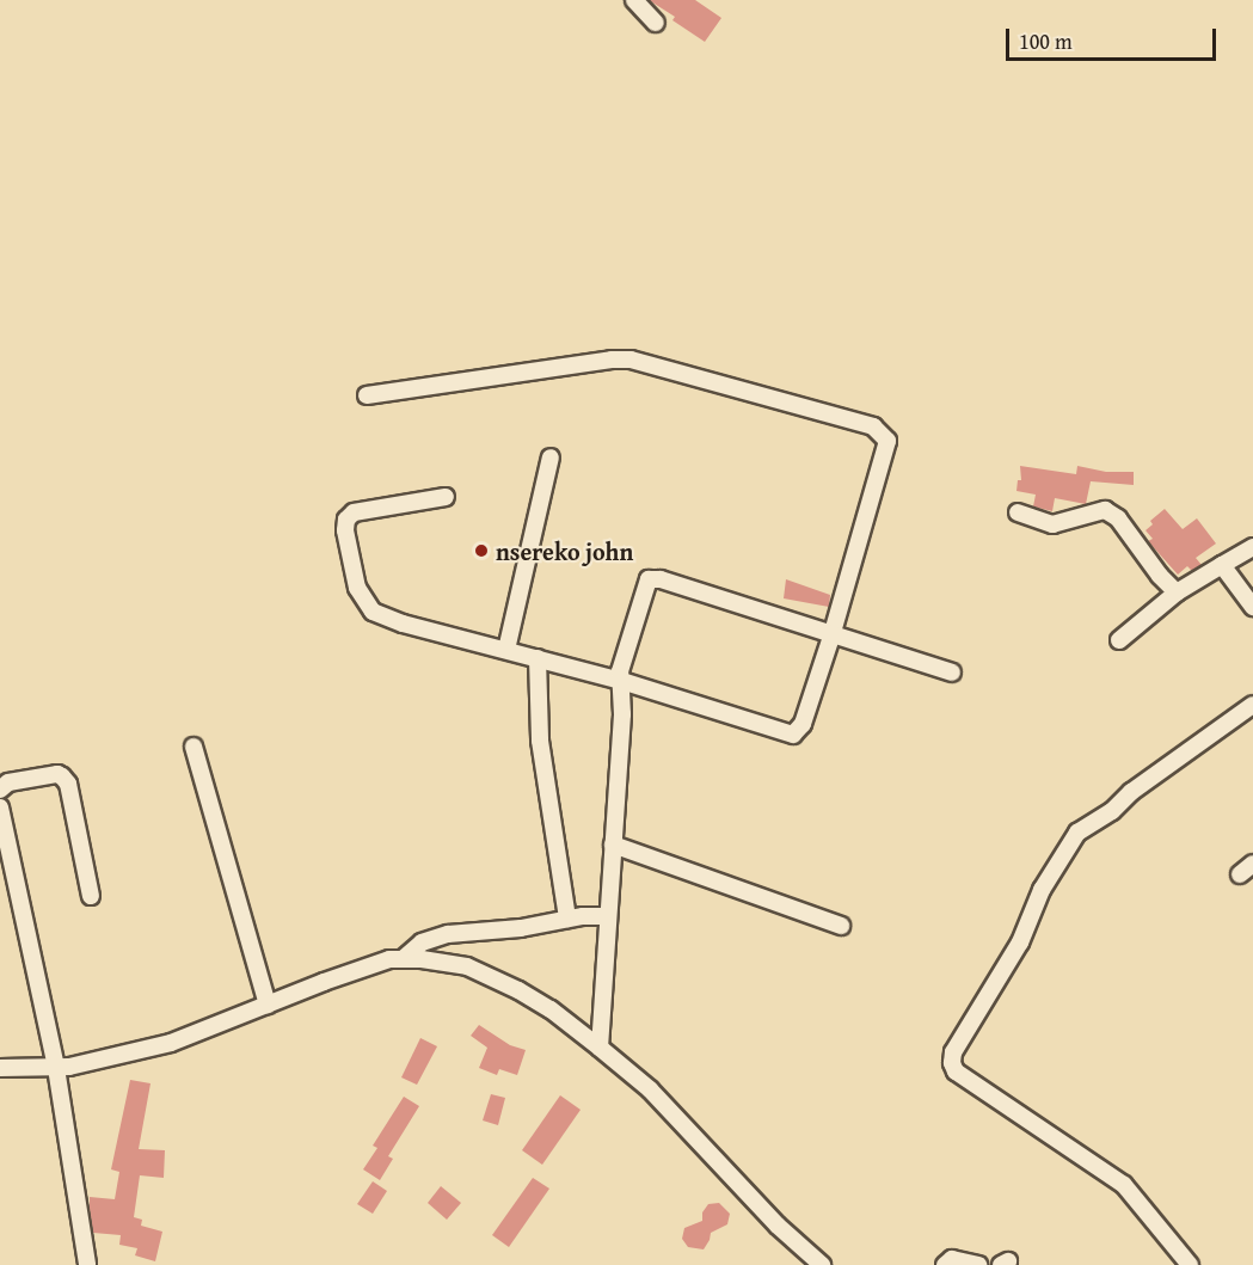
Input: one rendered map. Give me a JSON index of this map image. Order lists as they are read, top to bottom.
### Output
{
  "places": ["nsereko john"],
  "scale_bar": "100 m"
}
